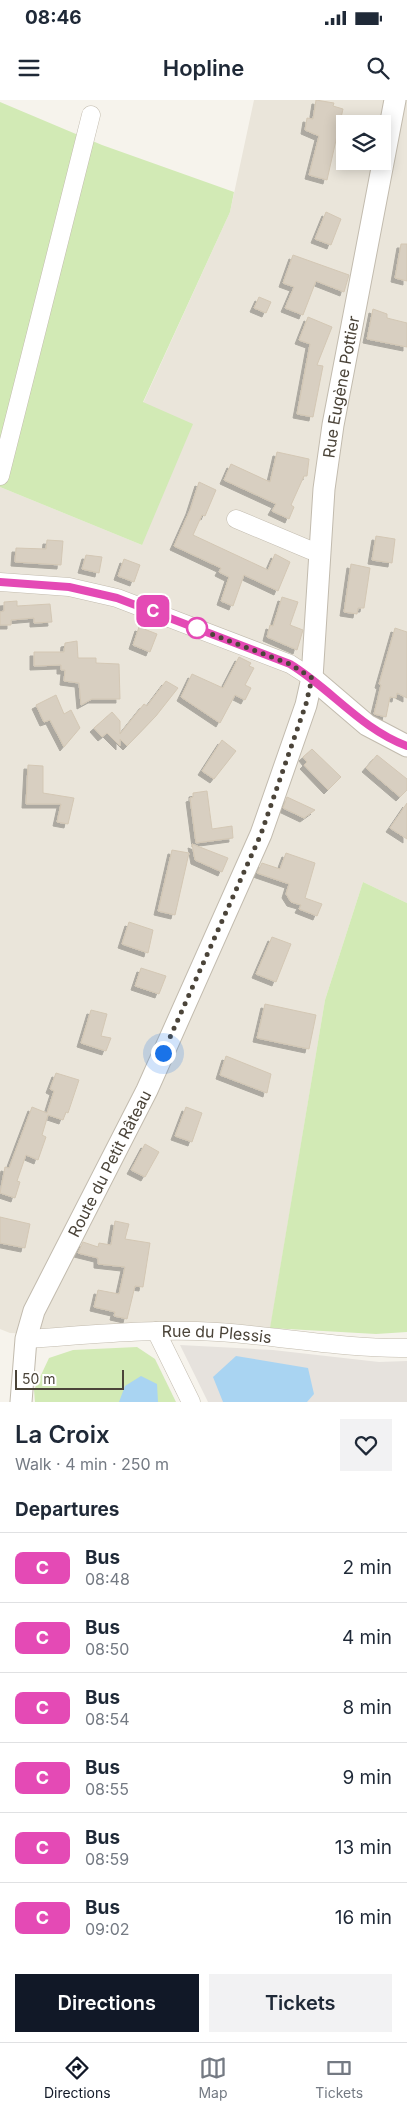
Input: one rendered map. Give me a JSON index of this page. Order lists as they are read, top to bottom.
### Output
{
  "streets": {
    "street": ["Rue Eugène Pottier", "Route du Petit Râteau", "Rue du Plessis"]
  },
  "crossings": [
    ["Rue Eugène Pottier", "Route du Petit Râteau"],
    ["Route du Petit Râteau", "Rue du Plessis"]
  ],
  "lines": ["bus line C"],
  "scale_bar": "50 m",
  "page": {
    "status": "08:46",
    "header": "Hopline",
    "on_map": "C",
    "scale": "50 m",
    "heading": [
      ["La Croix", "Walk · 4 min · 250 m"],
      "Departures"
    ],
    "list": [
      {
        "mark": "C",
        "name": "Bus",
        "note": "08:48",
        "value": "2 min"
      },
      {
        "mark": "C",
        "name": "Bus",
        "note": "08:50",
        "value": "4 min"
      },
      {
        "mark": "C",
        "name": "Bus",
        "note": "08:54",
        "value": "8 min"
      },
      {
        "mark": "C",
        "name": "Bus",
        "note": "08:55",
        "value": "9 min"
      },
      {
        "mark": "C",
        "name": "Bus",
        "note": "08:59",
        "value": "13 min"
      },
      {
        "mark": "C",
        "name": "Bus",
        "note": "09:02",
        "value": "16 min"
      }
    ],
    "buttons": ["Directions", "Tickets"],
    "tabs": ["Directions", "Map", "Tickets"]
  }
}
